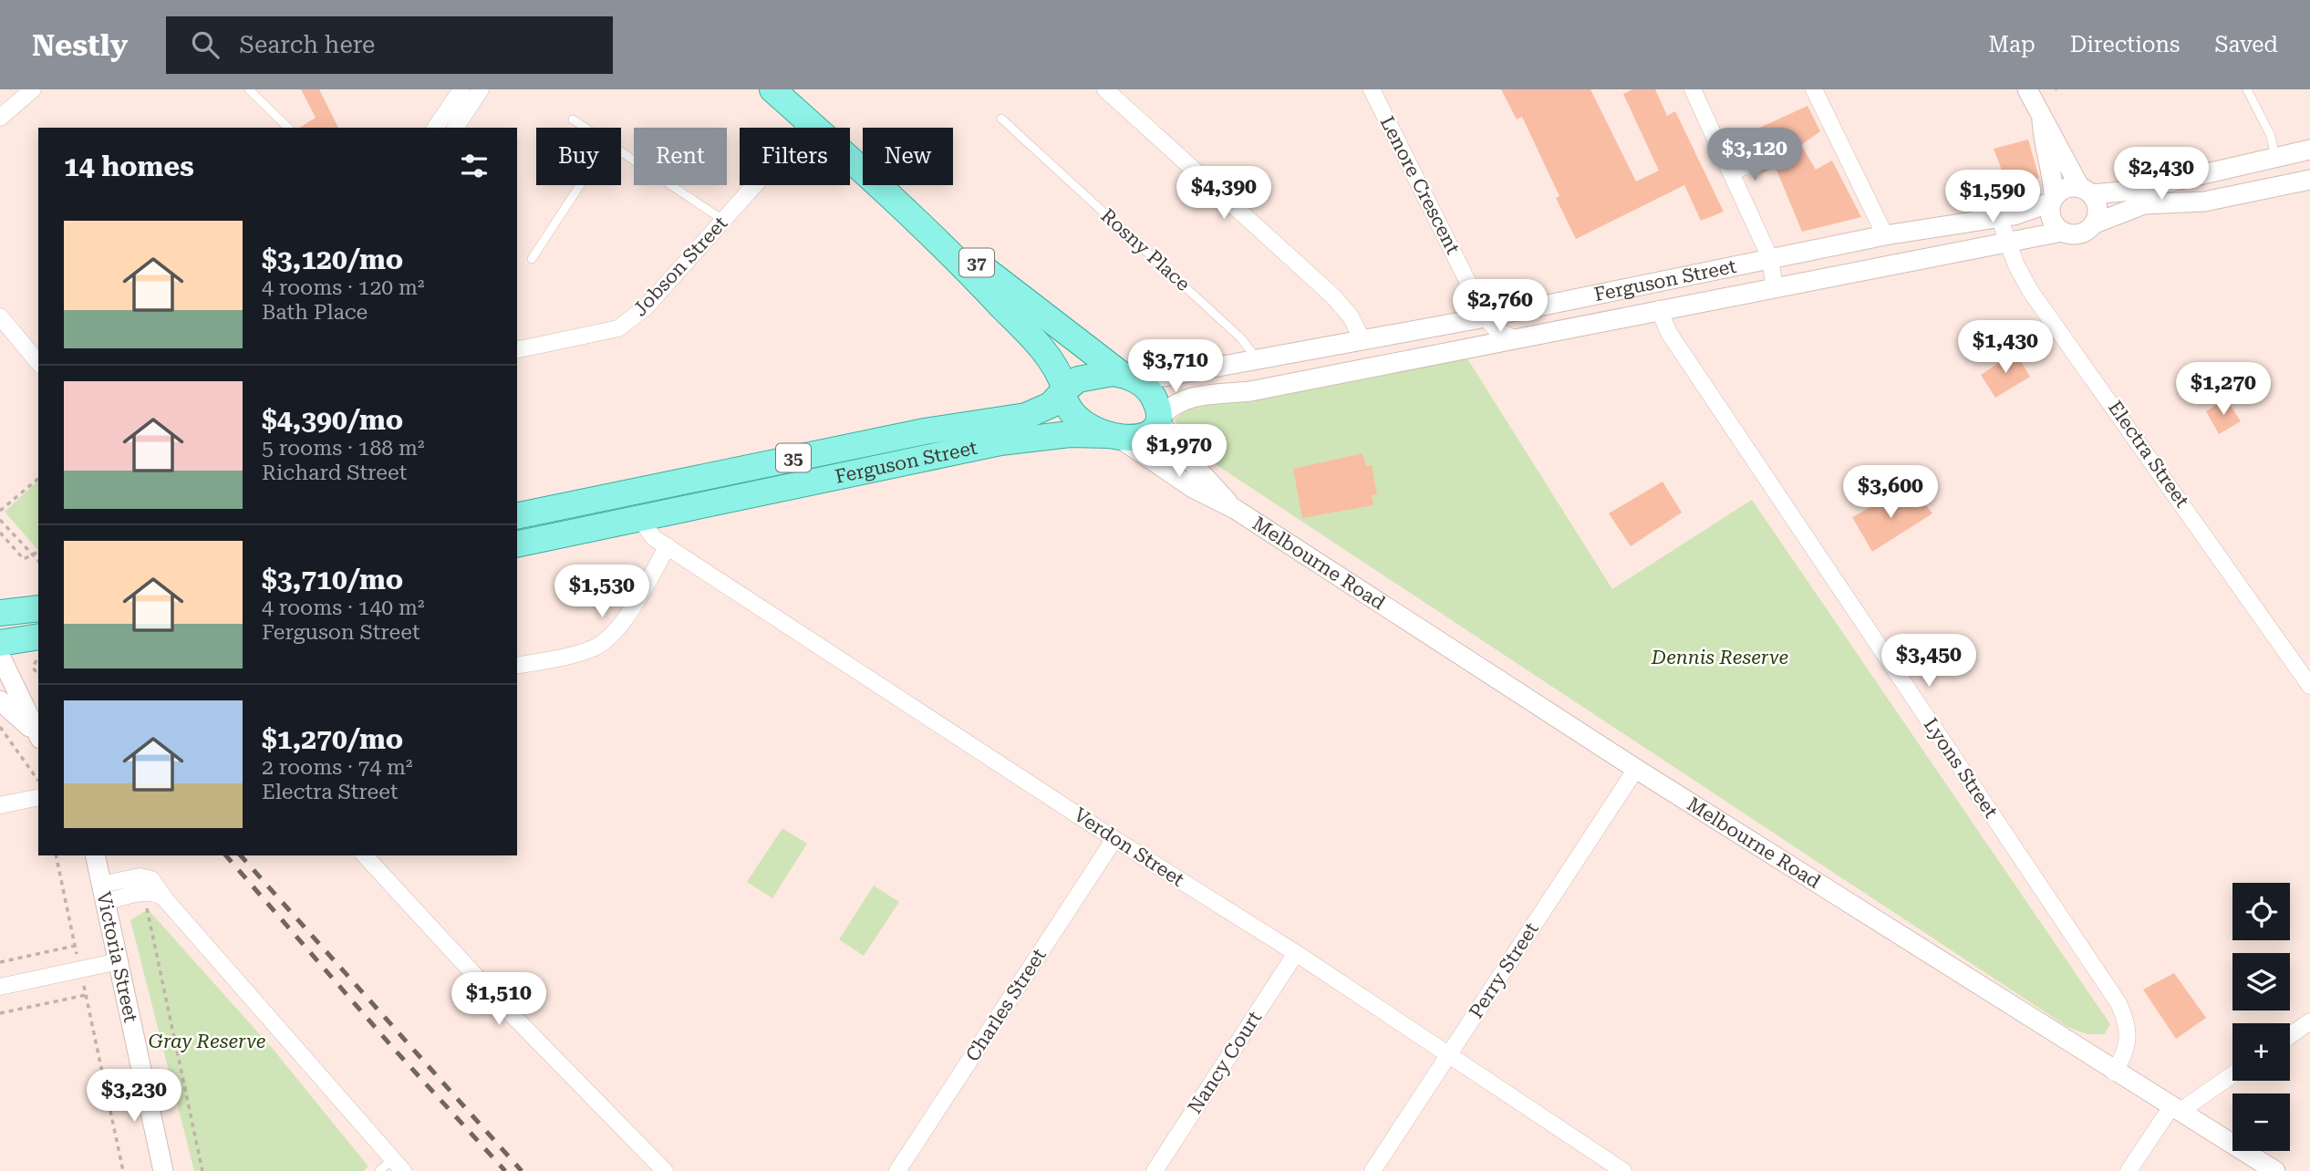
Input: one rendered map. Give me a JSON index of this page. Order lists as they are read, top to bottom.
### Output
{
  "streets": {
    "main road": ["37", "Ferguson Street", "35"],
    "street": [
      "Lenore Crescent",
      "Jobson Street",
      "Electra Street",
      "Melbourne Road",
      "Lyons Street",
      "Verdon Street",
      "Victoria Street",
      "Perry Street",
      "Charles Street",
      "Nancy Court"
    ],
    "lane": ["Rosny Place"]
  },
  "crossings": [
    ["Lenore Crescent", "Ferguson Street"],
    ["Rosny Place", "Ferguson Street"],
    ["37", "Jobson Street"],
    ["37", "Ferguson Street"],
    ["37", "35"],
    ["37", "Melbourne Road"],
    ["Ferguson Street", "Electra Street"],
    ["Ferguson Street", "35"],
    ["Ferguson Street", "Melbourne Road"],
    ["Ferguson Street", "Lyons Street"],
    ["Ferguson Street", "Verdon Street"],
    ["35", "Melbourne Road"],
    ["Melbourne Road", "Lyons Street"],
    ["Melbourne Road", "Perry Street"],
    ["Verdon Street", "Perry Street"],
    ["Verdon Street", "Charles Street"],
    ["Verdon Street", "Nancy Court"]
  ],
  "parks": ["Dennis Reserve", "Gray Reserve"],
  "page": {
    "header": "Nestly",
    "search": "Search here",
    "nav": ["Map", "Directions", "Saved"],
    "price": [
      "$3,120",
      "$2,430",
      "$4,390",
      "$1,590",
      "$2,760",
      "$1,430",
      "$3,710",
      "$1,270",
      "$1,970",
      "$3,600",
      "$1,530",
      "$3,450",
      "$1,510",
      "$3,230"
    ],
    "chip": [
      "Buy",
      "Rent",
      "Filters",
      "New"
    ],
    "heading": "14 homes",
    "list": [
      {
        "name": "$3,120/mo",
        "note": "4 rooms · 120 m² · Bath Place"
      },
      {
        "name": "$4,390/mo",
        "note": "5 rooms · 188 m² · Richard Street"
      },
      {
        "name": "$3,710/mo",
        "note": "4 rooms · 140 m² · Ferguson Street"
      },
      {
        "name": "$1,270/mo",
        "note": "2 rooms · 74 m² · Electra Street"
      }
    ],
    "map_buttons": ["+", "−"]
  }
}
